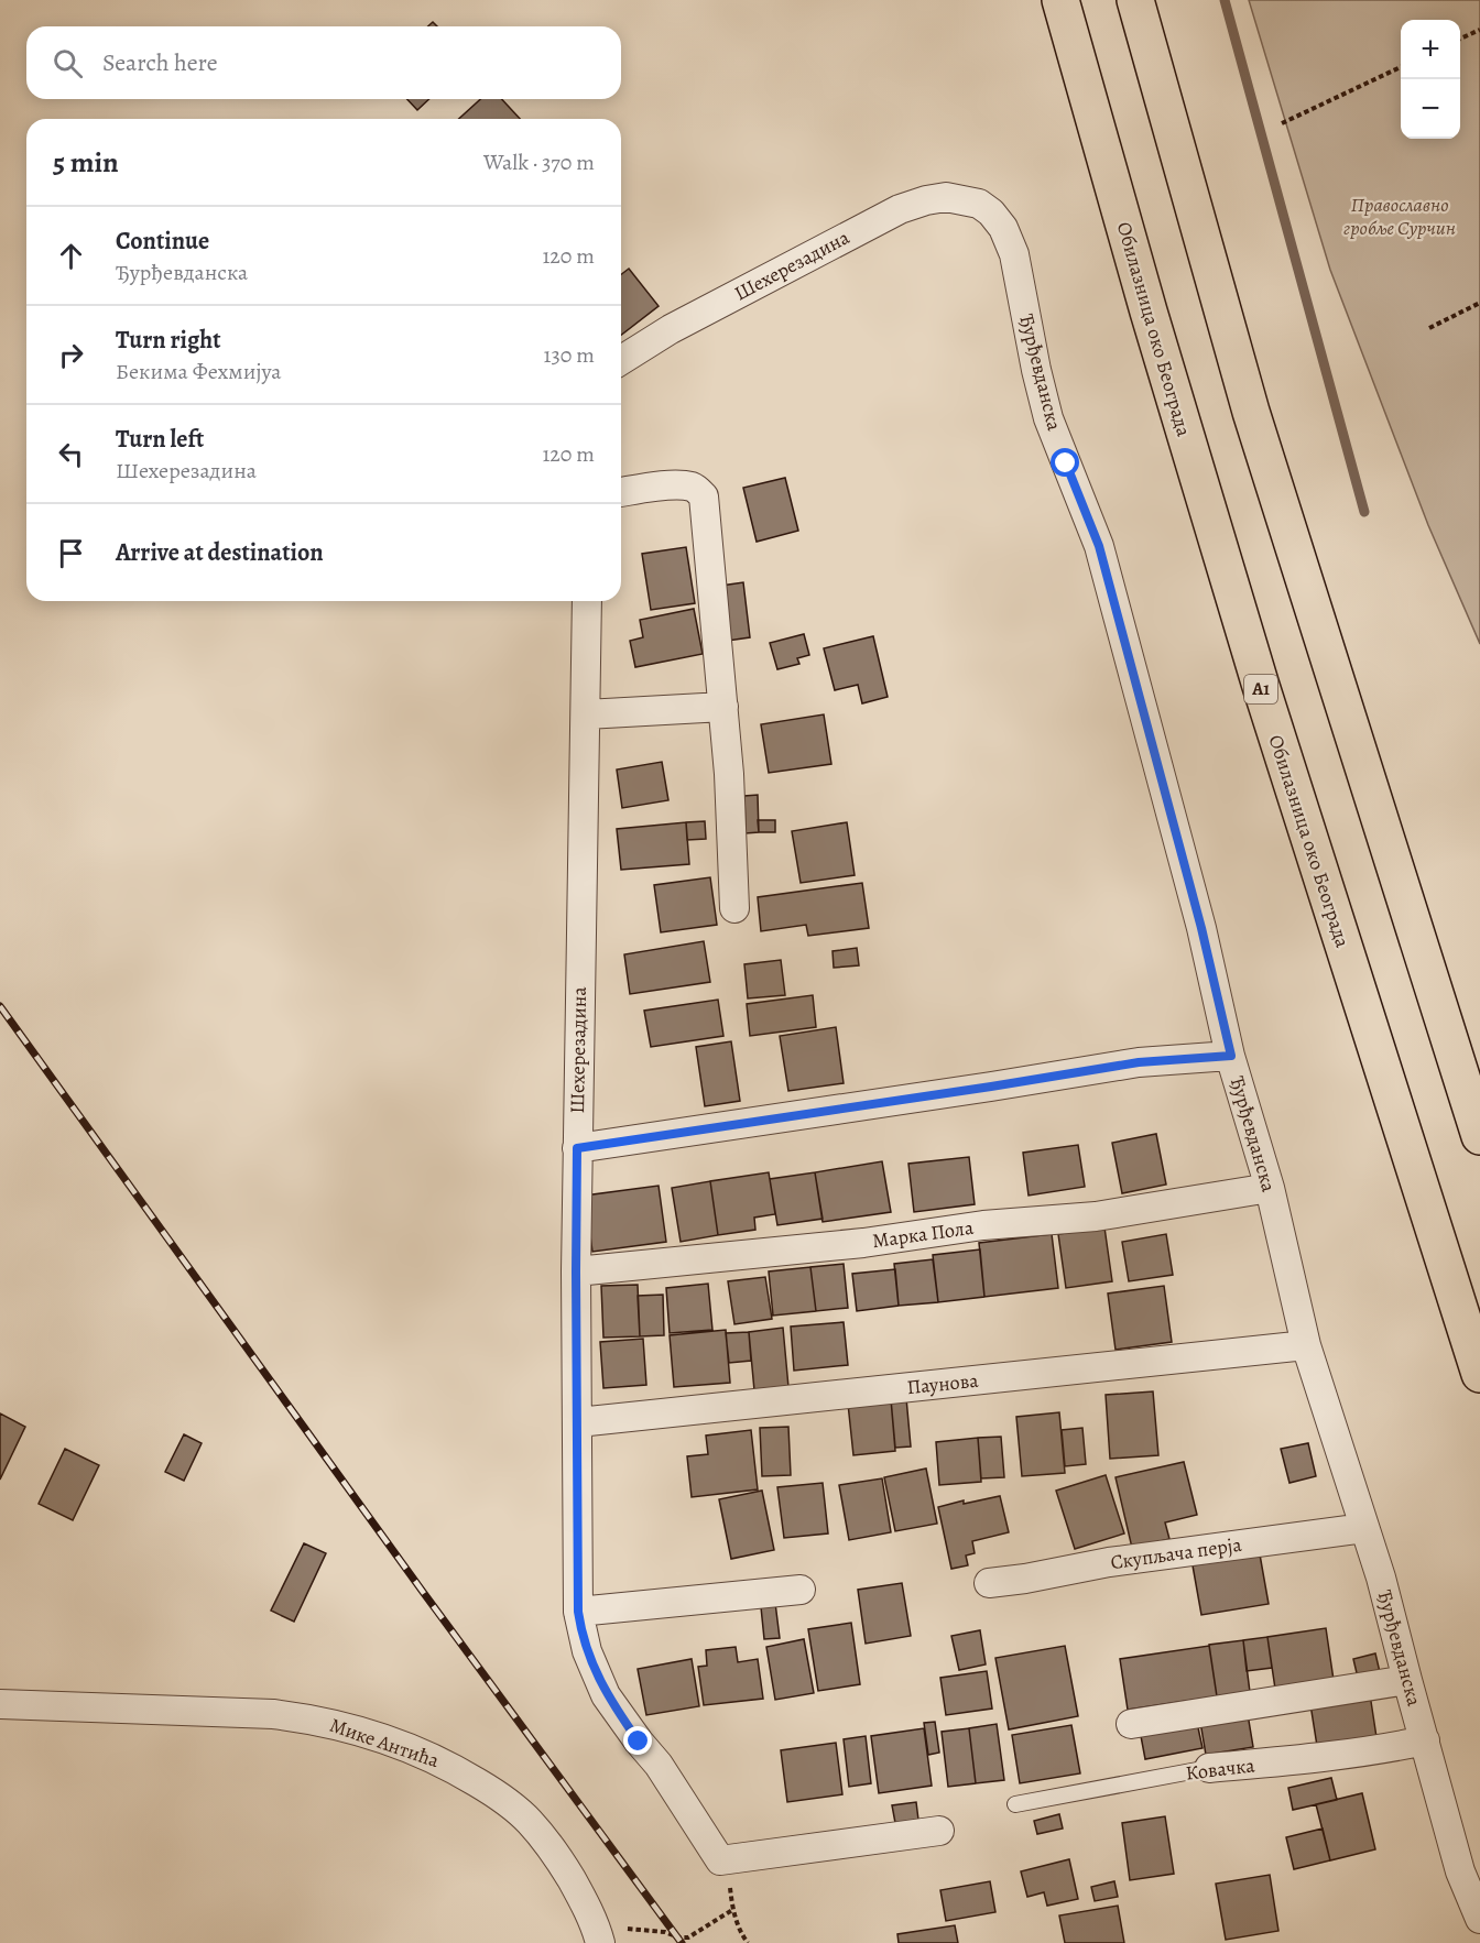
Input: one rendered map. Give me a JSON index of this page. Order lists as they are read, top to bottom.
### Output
{
  "streets": {
    "highway": ["Обилазница око Београда", "A1"],
    "street": [
      "Шехерезадина",
      "Ђурђевданска",
      "Марка Пола",
      "Паунова",
      "Скупљача перја",
      "Мике Антића",
      "Ковачка"
    ]
  },
  "crossings": [
    ["Шехерезадина", "Ђурђевданска"],
    ["Шехерезадина", "Марка Пола"],
    ["Шехерезадина", "Паунова"],
    ["Ђурђевданска", "Марка Пола"],
    ["Ђурђевданска", "Паунова"],
    ["Ђурђевданска", "Скупљача перја"],
    ["Ђурђевданска", "Ковачка"]
  ],
  "parks": ["Православно гробље Сурчин"],
  "page": {
    "map_buttons": ["+", "−"],
    "search": "Search here",
    "heading": ["5 min", "Walk · 370 m"],
    "list": [
      ["Continue", "Ђурђевданска", "120 m"],
      ["Turn right", "Бекима Фехмијуа", "130 m"],
      ["Turn left", "Шехерезадина", "120 m"],
      "Arrive at destination"
    ]
  }
}
